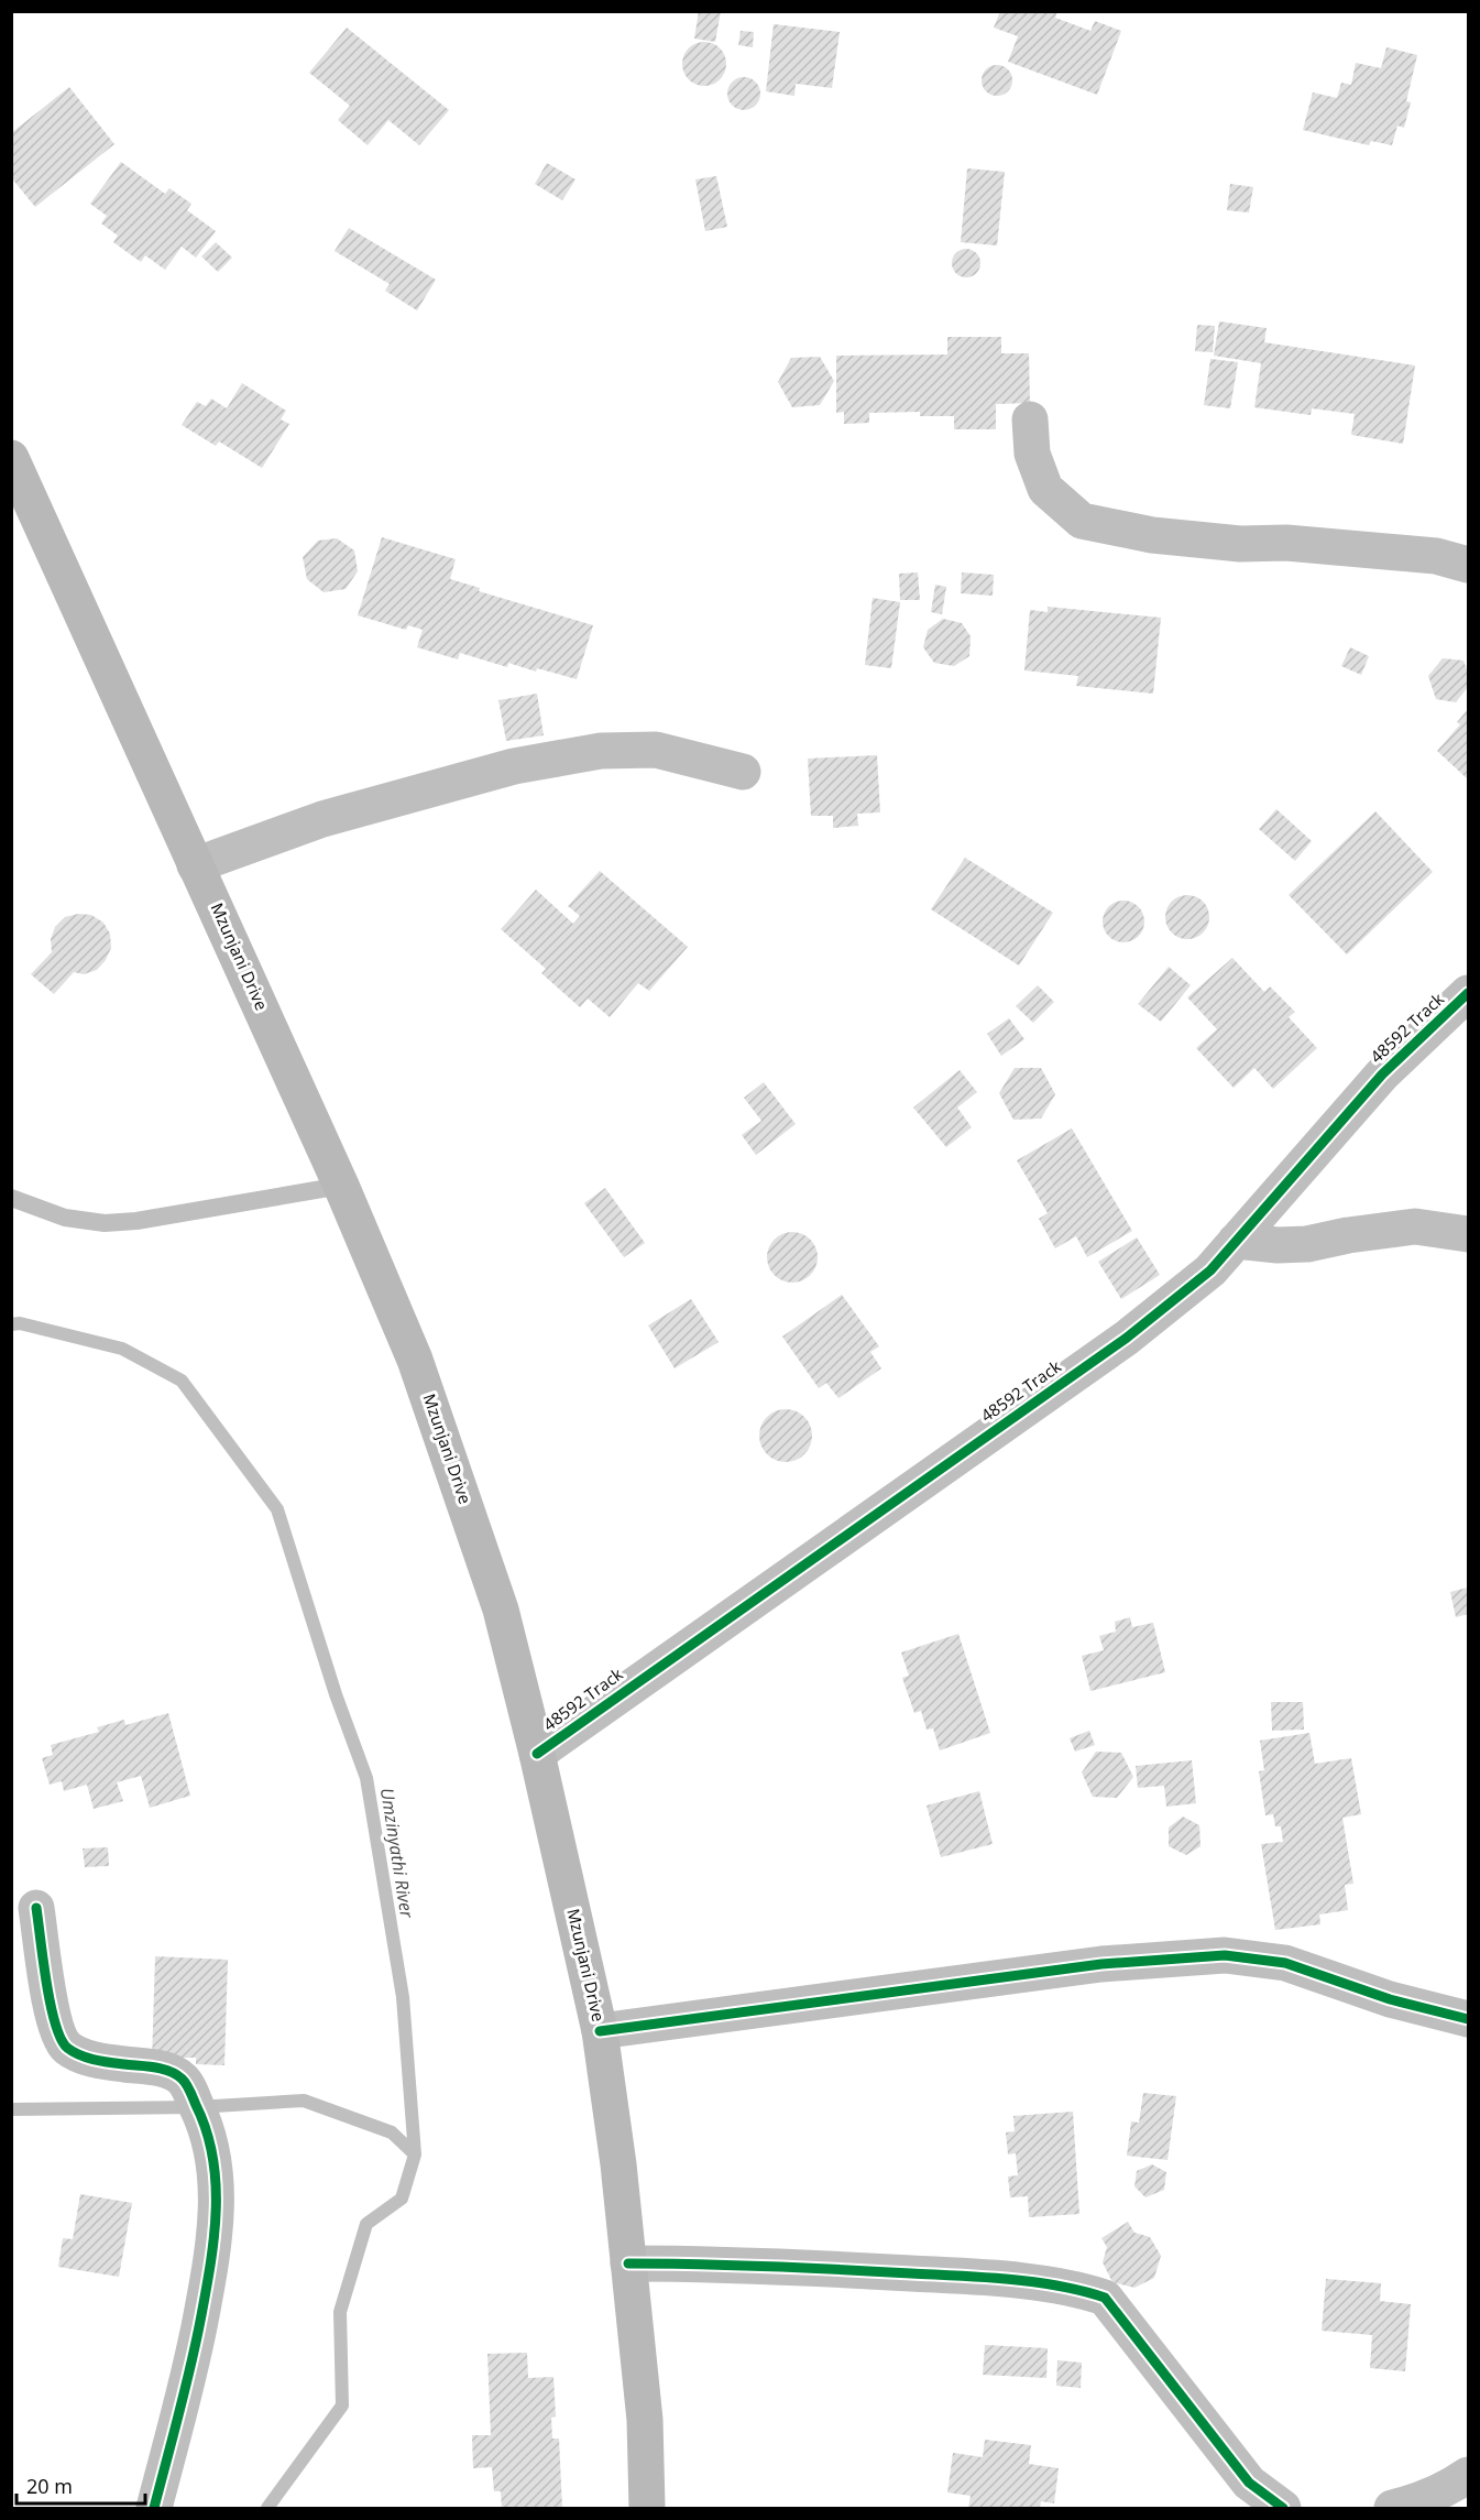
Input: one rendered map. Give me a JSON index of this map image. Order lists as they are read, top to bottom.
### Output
{
  "streets": {
    "main road": ["Mzunjani Drive"],
    "street": ["48592 Track"]
  },
  "crossings": [
    ["Mzunjani Drive", "48592 Track"]
  ],
  "water": ["Umzinyathi River"],
  "scale_bar": "20 m"
}
